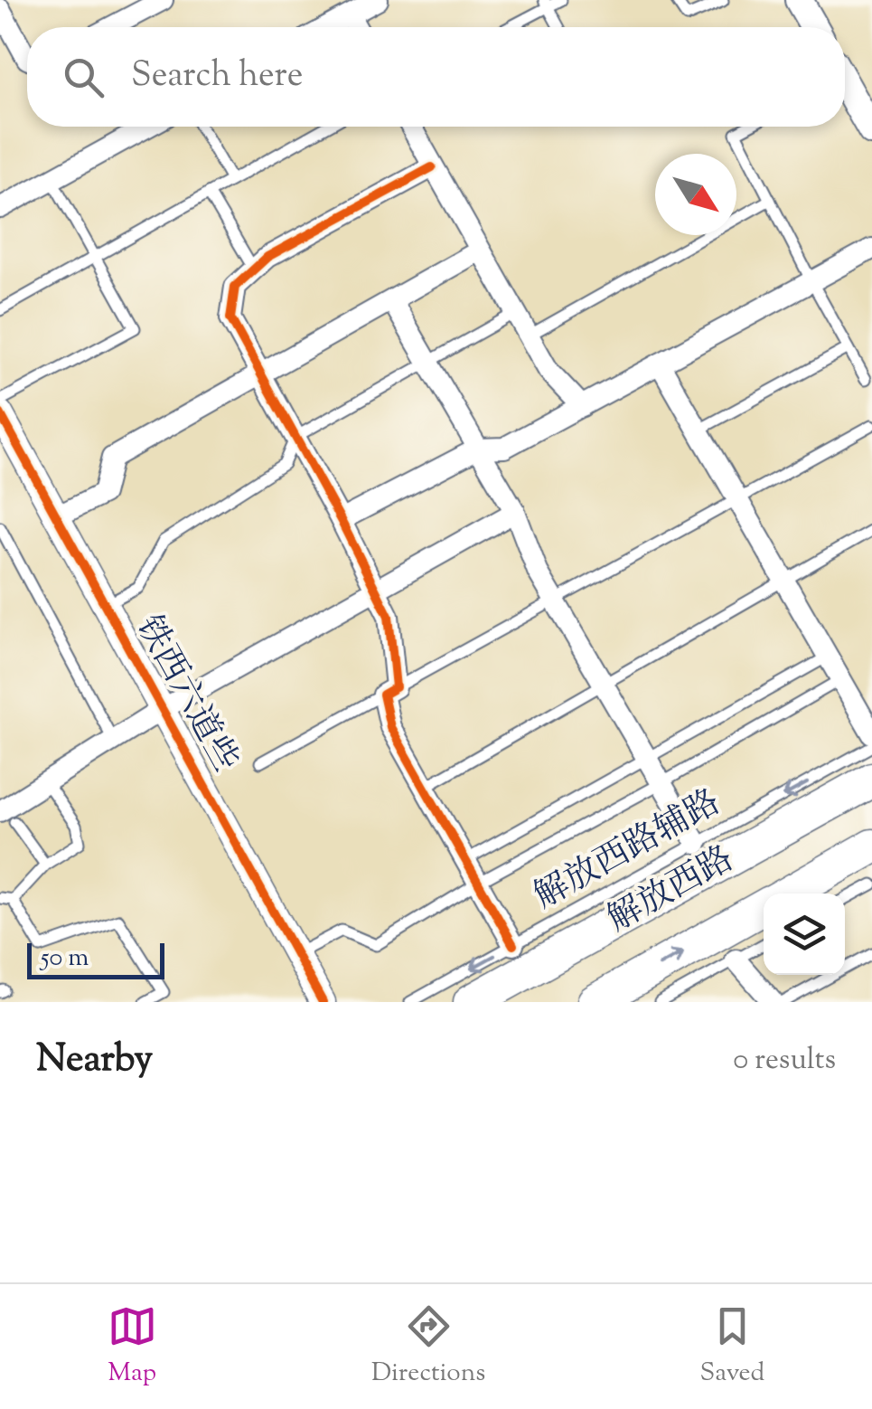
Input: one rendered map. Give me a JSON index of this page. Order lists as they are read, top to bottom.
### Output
{
  "streets": {
    "highway": ["解放西路"],
    "street": ["铁西六道些"],
    "lane": ["解放西路辅路"]
  },
  "scale_bar": "50 m",
  "north": "bottom right",
  "page": {
    "search": "Search here",
    "scale": "50 m",
    "heading": ["Nearby", "0 results"],
    "nav": ["Map", "Directions", "Saved"]
  }
}
